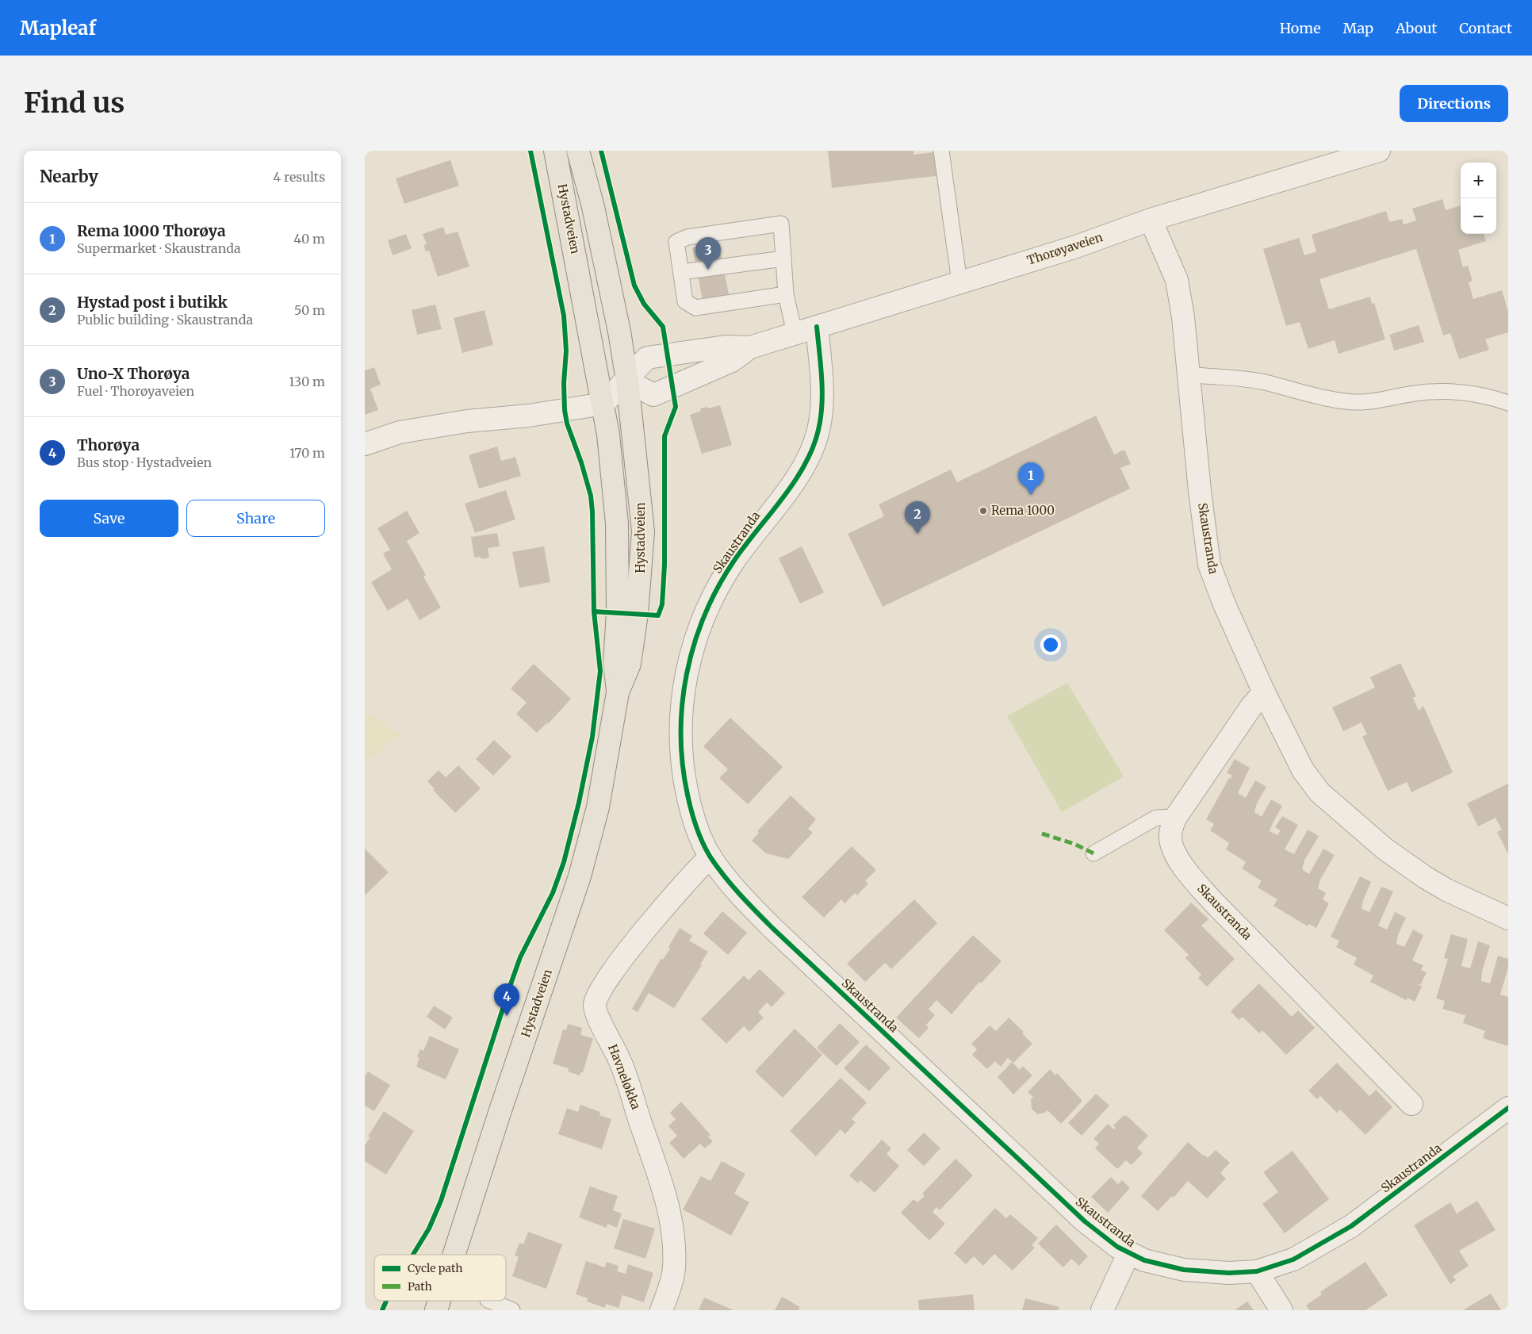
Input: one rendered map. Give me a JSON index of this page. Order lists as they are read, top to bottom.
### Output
{
  "streets": {
    "main road": ["Hystadveien"],
    "street": ["Thorøyaveien", "Skaustranda", "Havneløkka"]
  },
  "crossings": [
    ["Hystadveien", "Thorøyaveien"],
    ["Thorøyaveien", "Skaustranda"],
    ["Skaustranda", "Havneløkka"]
  ],
  "places": ["Rema 1000"],
  "legend": ["Cycle path", "Path"],
  "page": {
    "header": "Mapleaf",
    "nav": [
      "Home",
      "Map",
      "About",
      "Contact"
    ],
    "buttons": [
      "Directions",
      ["Save", "Share"]
    ],
    "title": "Find us",
    "heading": ["Nearby", "4 results"],
    "map_buttons": ["+", "−"],
    "list": [
      {
        "mark": "1",
        "name": "Rema 1000 Thorøya",
        "note": "Supermarket · Skaustranda",
        "value": "40 m"
      },
      {
        "mark": "2",
        "name": "Hystad post i butikk",
        "note": "Public building · Skaustranda",
        "value": "50 m"
      },
      {
        "mark": "3",
        "name": "Uno-X Thorøya",
        "note": "Fuel · Thorøyaveien",
        "value": "130 m"
      },
      {
        "mark": "4",
        "name": "Thorøya",
        "note": "Bus stop · Hystadveien",
        "value": "170 m"
      }
    ],
    "pins": [
      "3",
      "1",
      "2",
      "4"
    ]
  }
}
